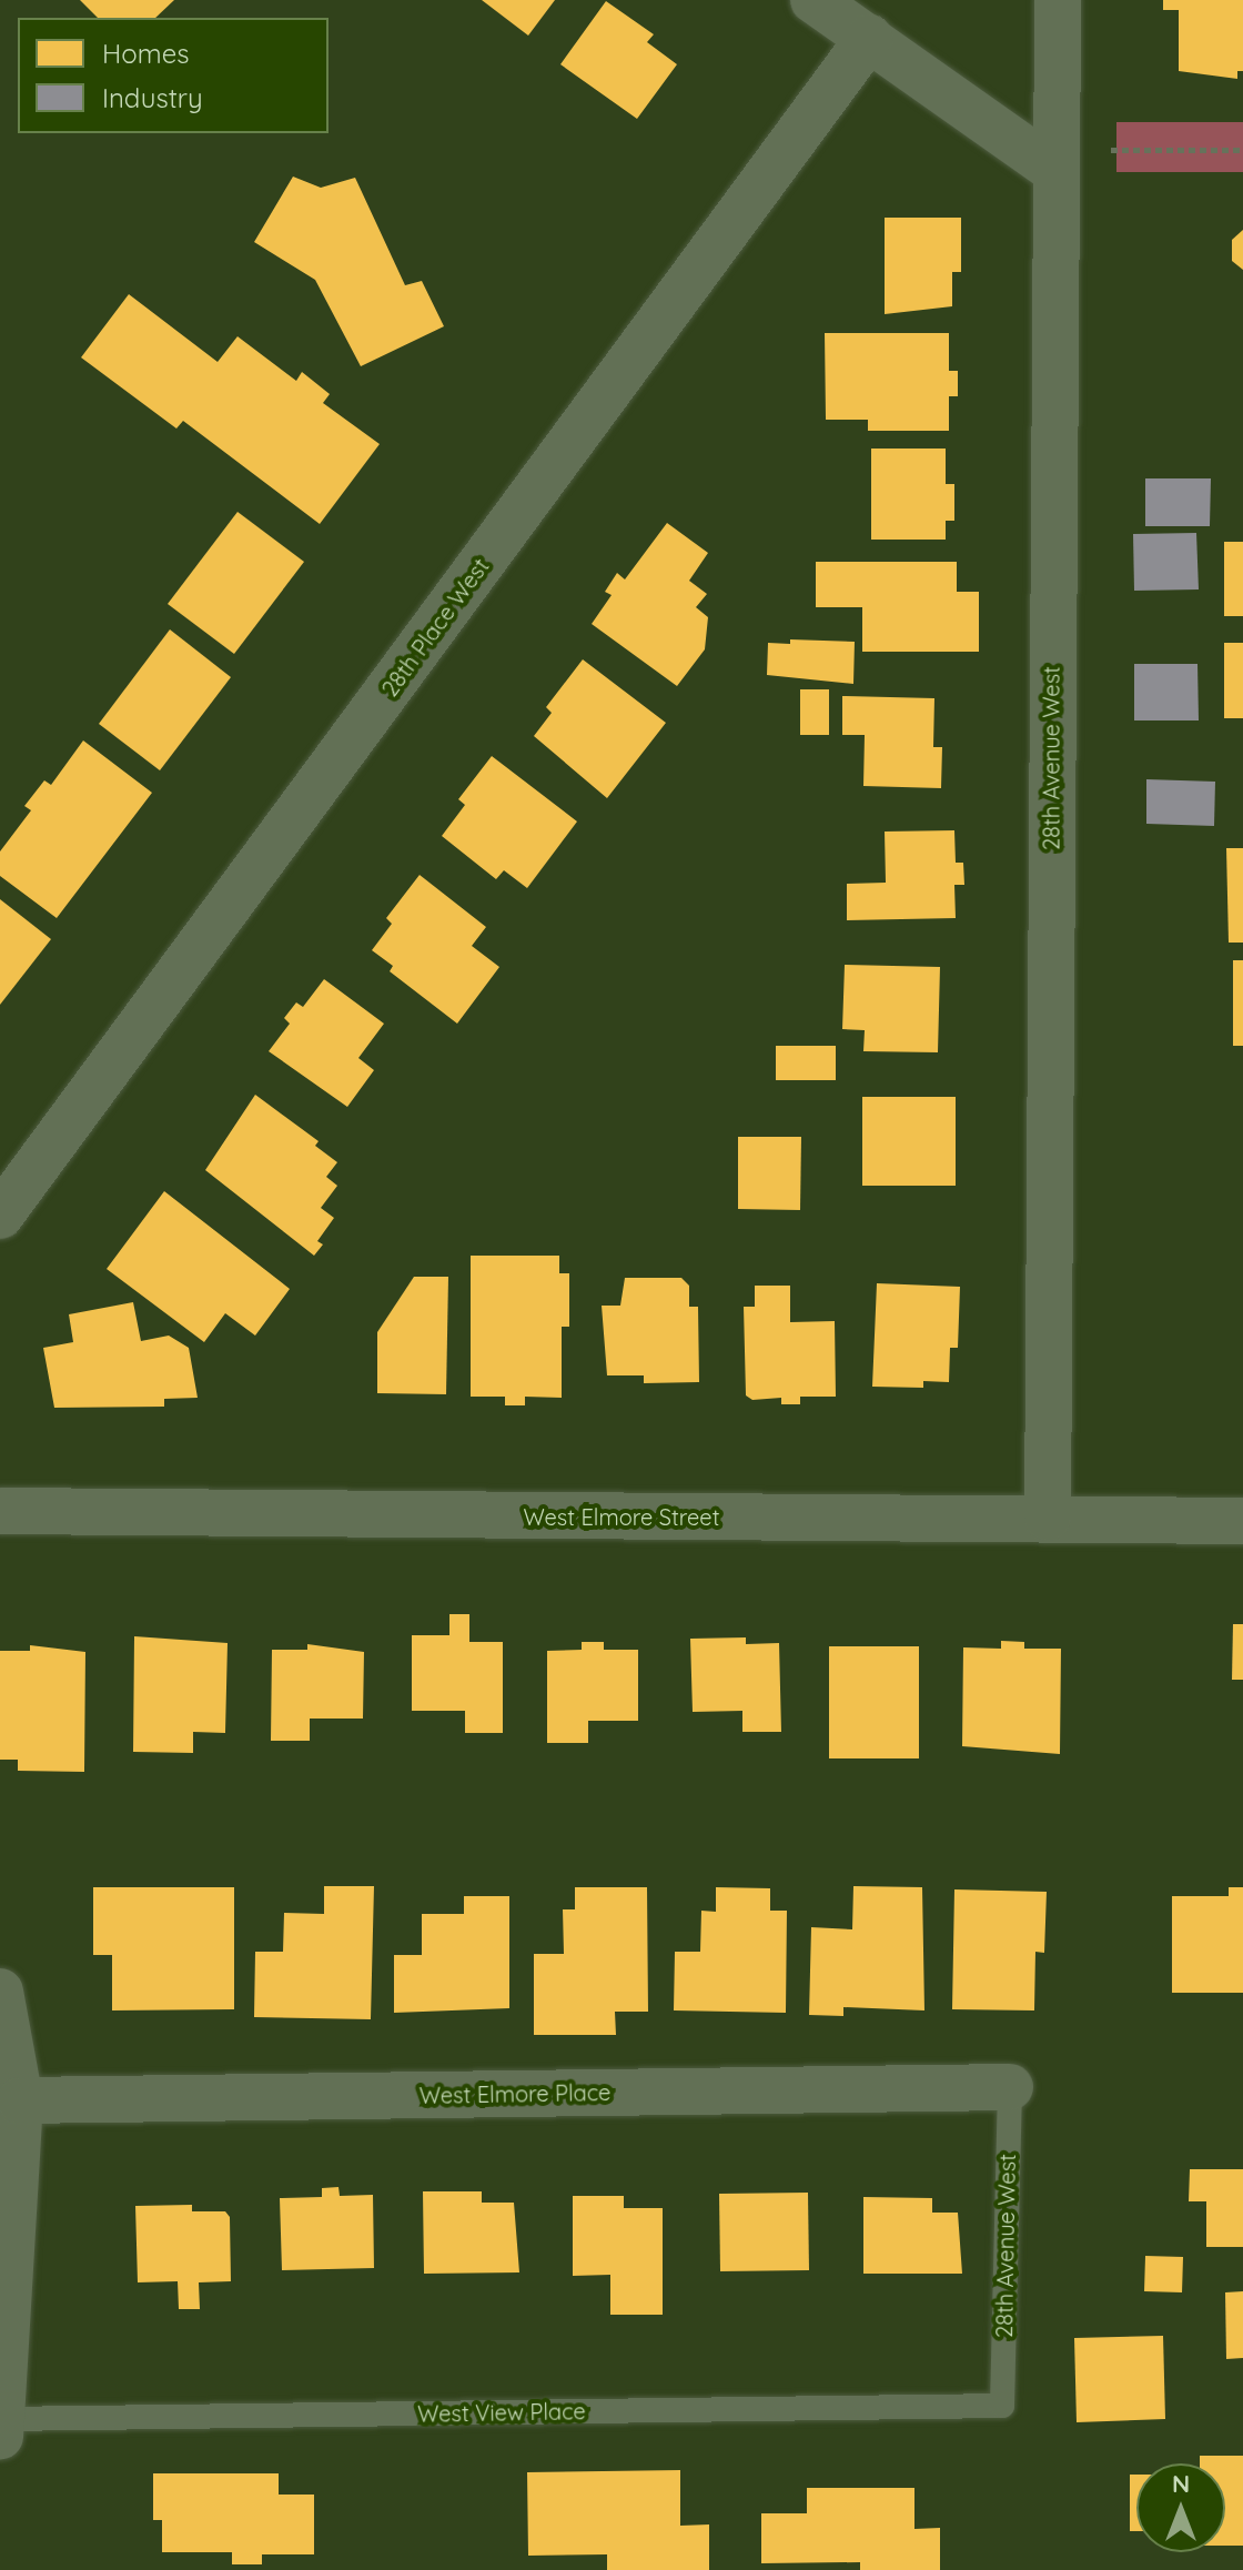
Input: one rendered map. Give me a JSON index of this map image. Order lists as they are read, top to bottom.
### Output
{
  "streets": {
    "street": [
      "28th Place West",
      "28th Avenue West",
      "West Elmore Street",
      "West Elmore Place"
    ],
    "lane": ["West View Place"]
  },
  "crossings": [
    ["28th Avenue West", "West Elmore Street"],
    ["28th Avenue West", "West Elmore Place"],
    ["28th Avenue West", "West View Place"]
  ],
  "legend": ["Homes", "Industry"],
  "north": "top"
}
